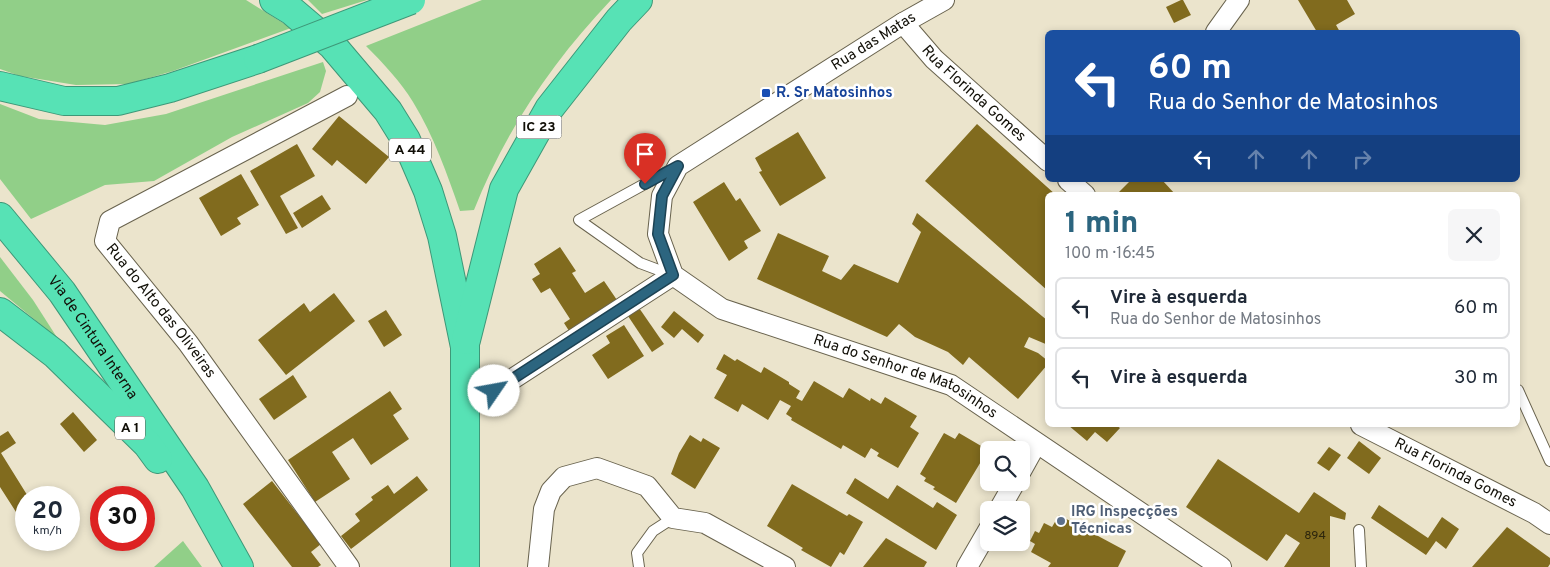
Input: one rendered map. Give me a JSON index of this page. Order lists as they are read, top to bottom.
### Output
{
  "streets": {
    "highway": [
      "IC 23",
      "A 44",
      "Via de Cintura Interna",
      "A 1"
    ],
    "street": [
      "Rua das Matas",
      "Rua Florinda Gomes",
      "Rua do Alto das Oliveiras",
      "Rua do Senhor de Matosinhos"
    ]
  },
  "crossings": [
    ["Rua das Matas", "Rua Florinda Gomes"],
    ["IC 23", "A 44"],
    ["Via de Cintura Interna", "A 1"]
  ],
  "places": {
    "transit": ["R. Sr Matosinhos"],
    "other": ["IRG Inspecções Técnicas"]
  },
  "house_numbers": ["894"],
  "page": {
    "turn": ["60 m", "Rua do Senhor de Matosinhos"],
    "heading": ["1 min", "100 m · 16:45"],
    "list": [
      {
        "name": "Vire à esquerda",
        "note": "Rua do Senhor de Matosinhos",
        "value": "60 m"
      },
      {
        "name": "Vire à esquerda",
        "value": "30 m"
      }
    ],
    "speed": "20 km/h",
    "limit": "30"
  }
}
